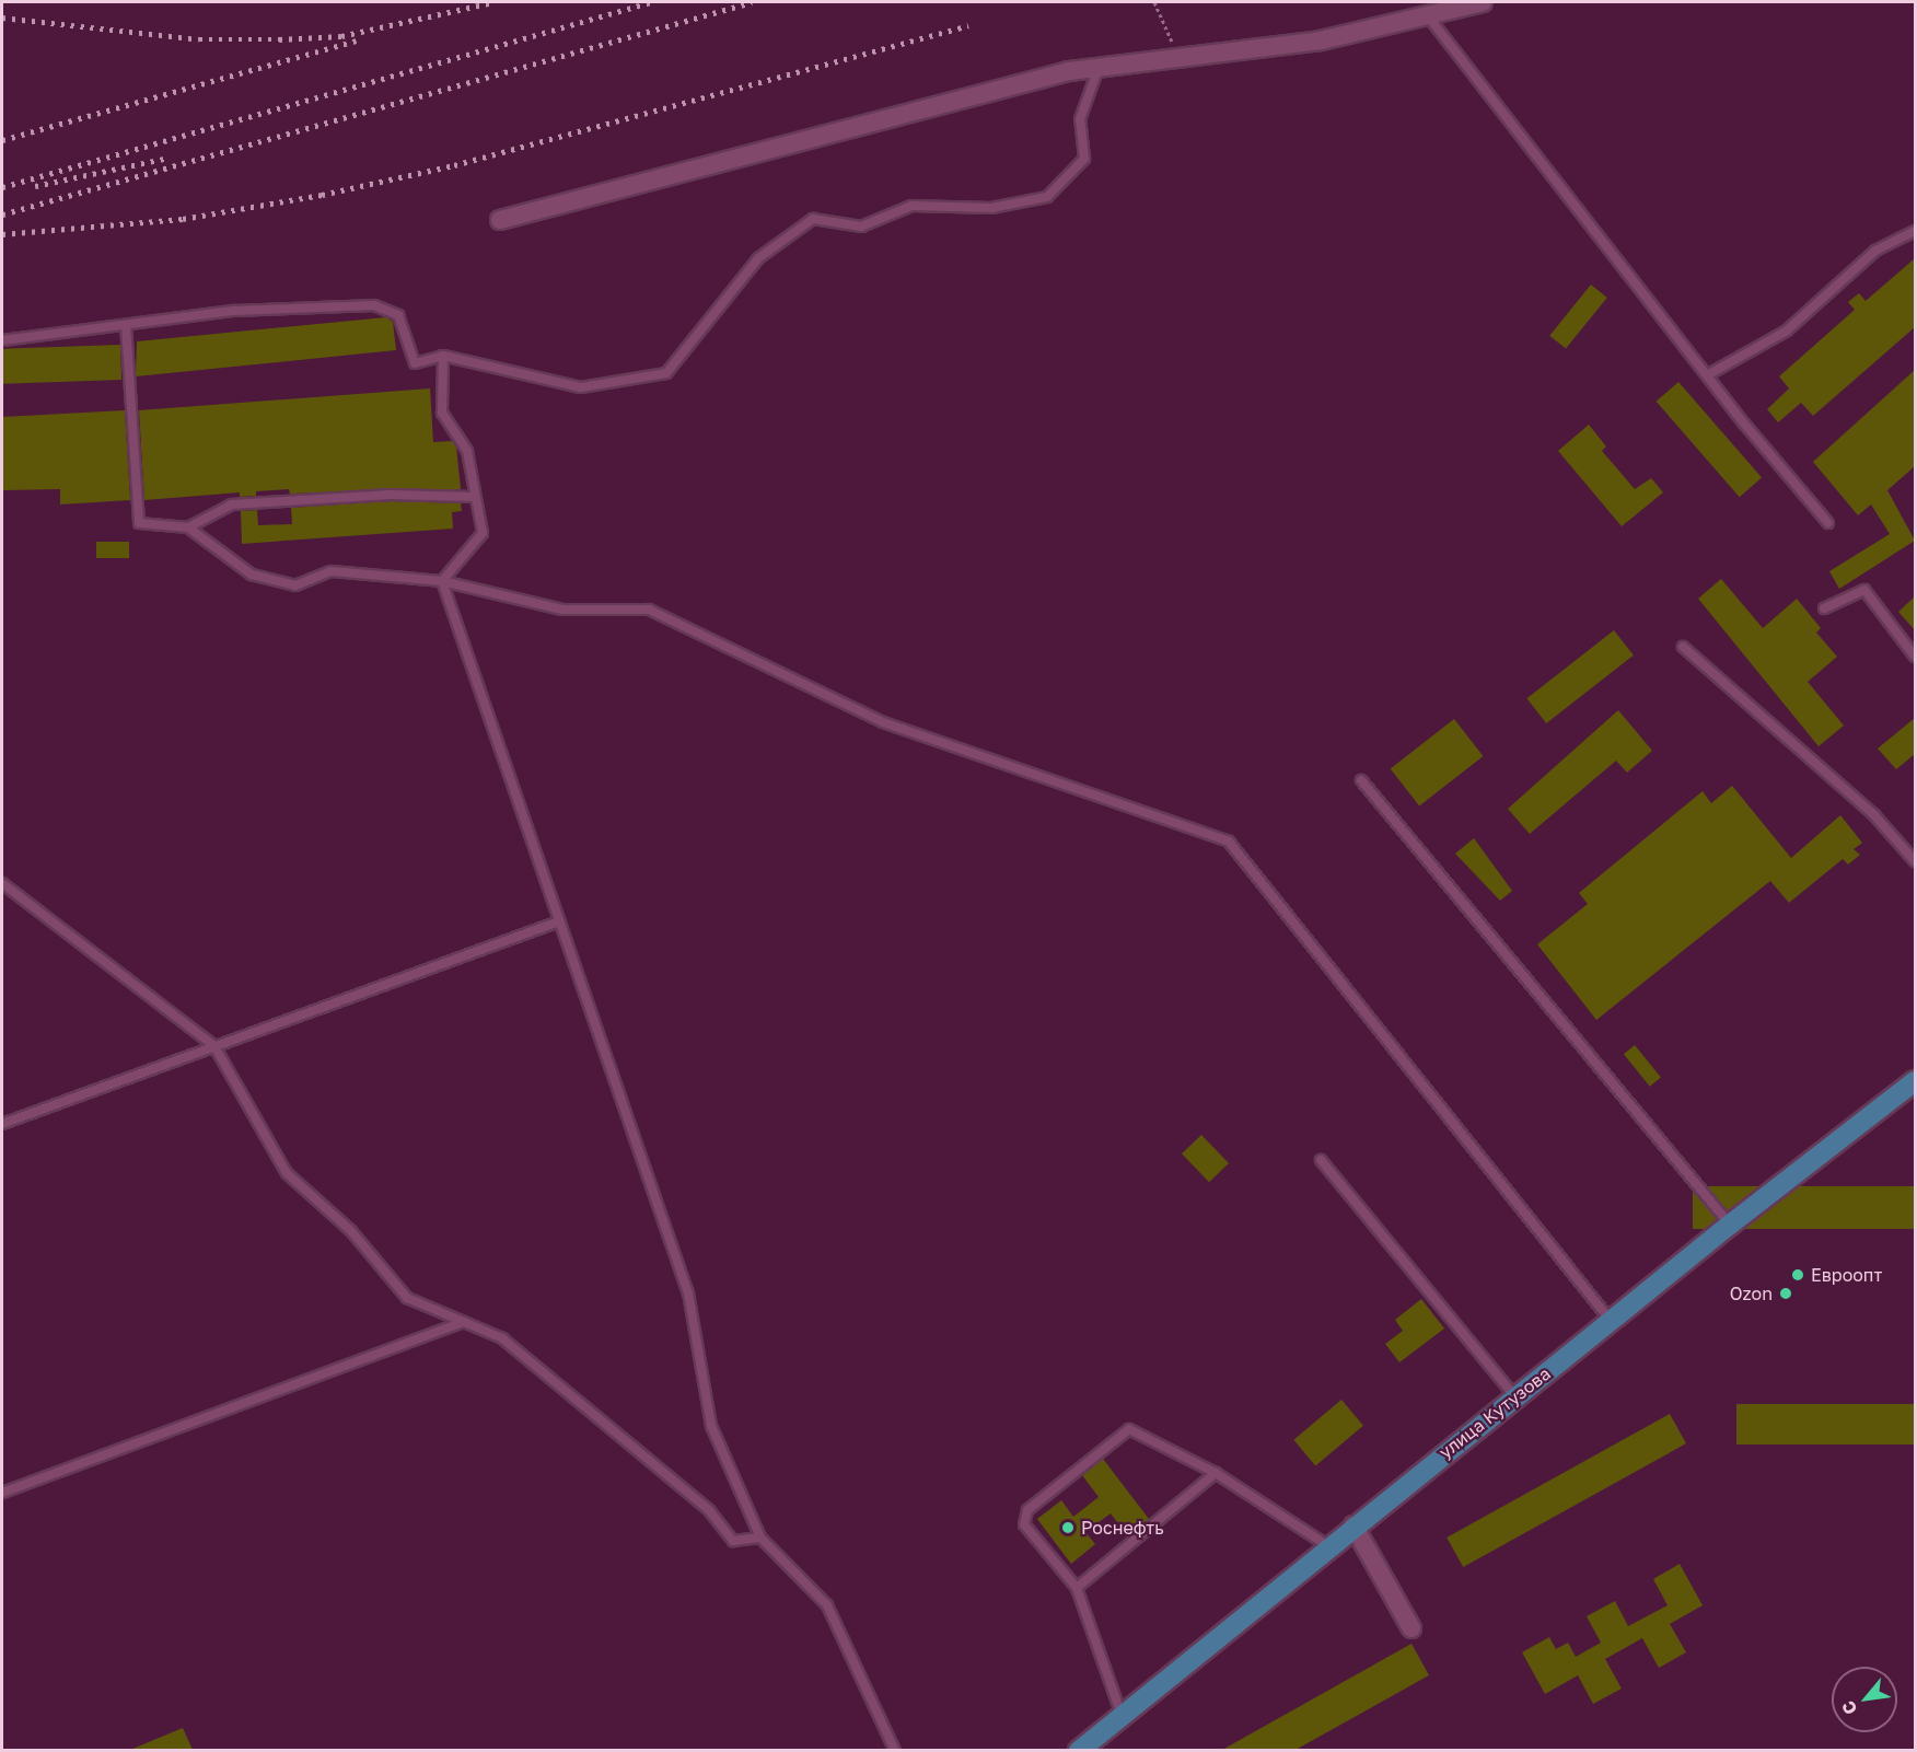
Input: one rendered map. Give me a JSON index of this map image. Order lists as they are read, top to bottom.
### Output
{
  "streets": {
    "main road": ["улица Кутузова"]
  },
  "places": ["Евроопт", "Ozon", "Роснефть"],
  "north": "bottom left"
}
